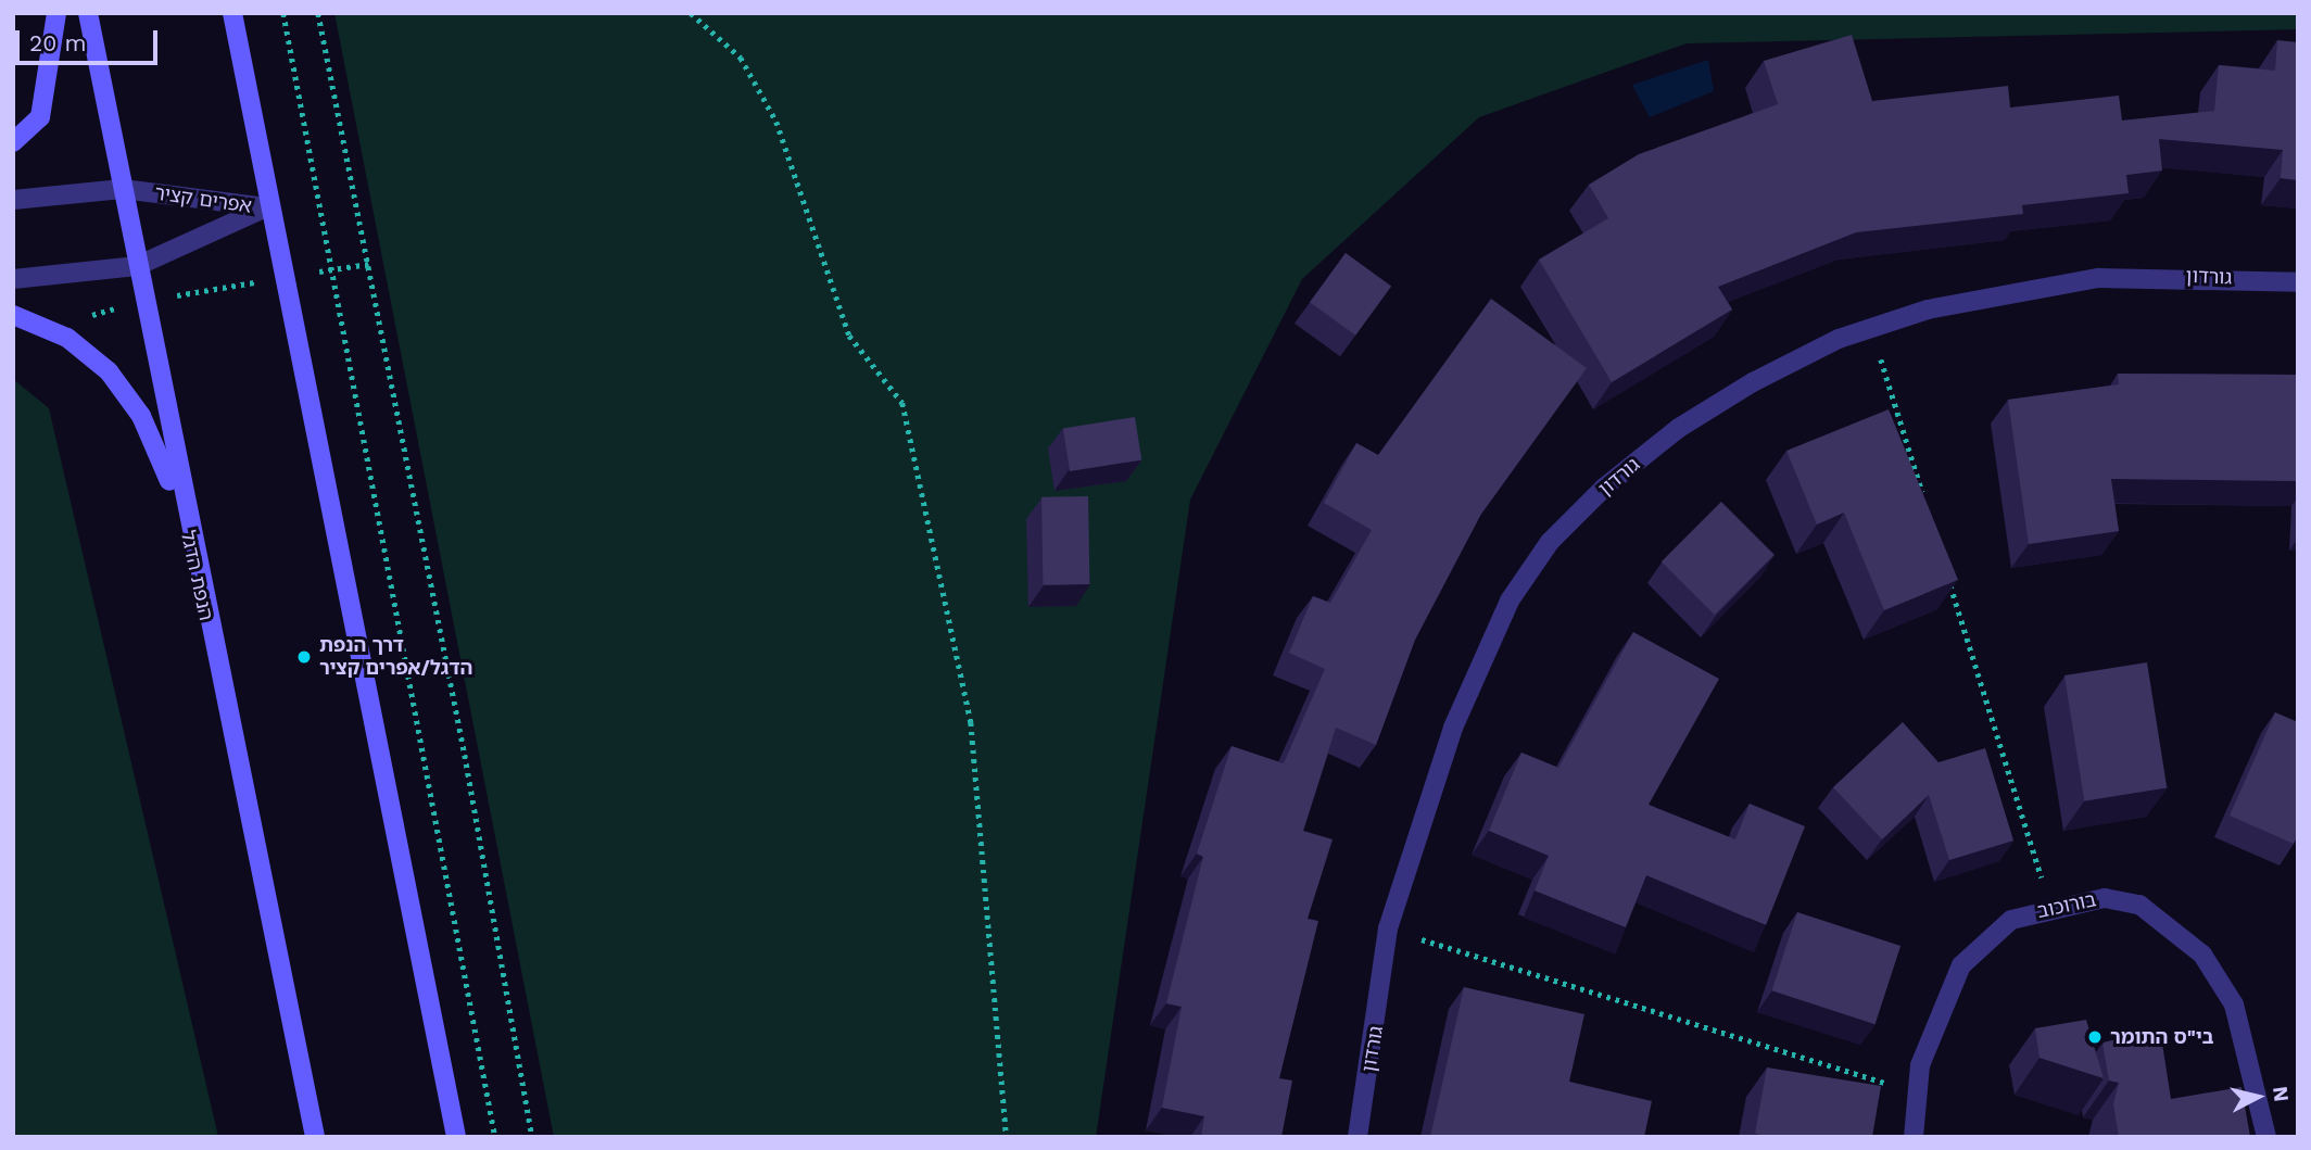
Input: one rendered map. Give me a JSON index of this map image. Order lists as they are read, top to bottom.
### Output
{
  "streets": {
    "main road": ["הנפת הדגל"],
    "street": ["אפרים קציר", "גורדון", "בורוכוב"]
  },
  "crossings": [
    ["אפרים קציר", "הנפת הדגל"]
  ],
  "places": ["דרך הנפת הדגל/אפרים קציר", "בי\"ס התומר"],
  "scale_bar": "20 m",
  "north": "right"
}
